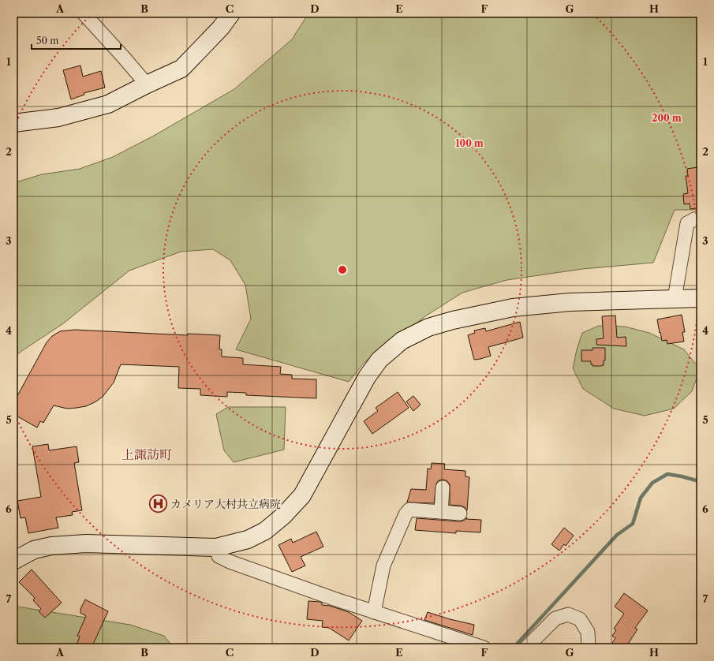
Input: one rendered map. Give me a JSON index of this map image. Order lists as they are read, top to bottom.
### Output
{
  "districts": ["上諏訪町"],
  "places": {
    "hospital": ["カメリア大村共立病院"]
  },
  "scale_bar": "50 m",
  "grid": {
    "columns": [
      "A",
      "B",
      "C",
      "D",
      "E",
      "F",
      "G",
      "H"
    ],
    "rows": [
      "1",
      "2",
      "3",
      "4",
      "5",
      "6",
      "7"
    ]
  },
  "rings": ["200 m", "100 m"]
}
